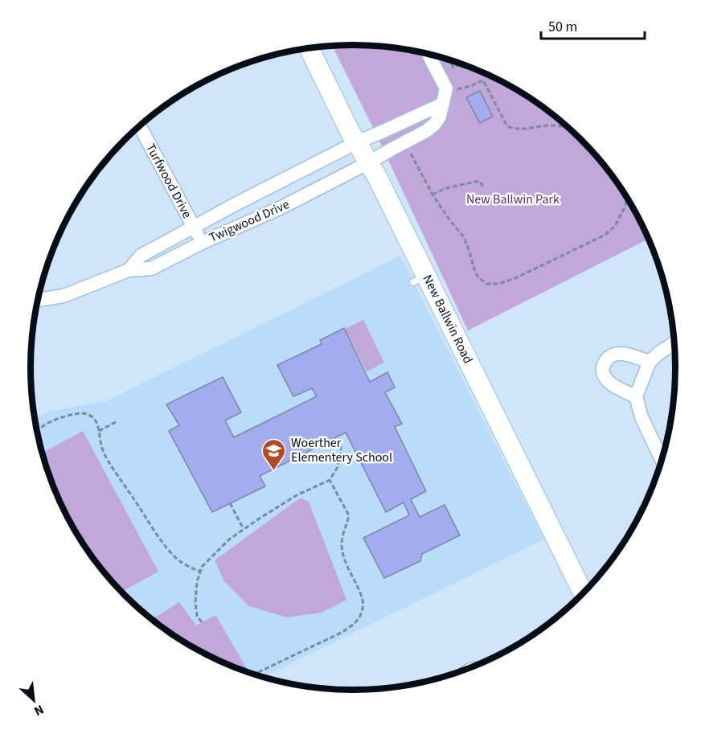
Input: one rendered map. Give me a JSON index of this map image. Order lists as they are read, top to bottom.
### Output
{
  "streets": {
    "main road": ["New Ballwin Road"],
    "street": ["Turfwood Drive", "Twigwood Drive"]
  },
  "crossings": [
    ["Turfwood Drive", "Twigwood Drive"],
    ["Twigwood Drive", "New Ballwin Road"]
  ],
  "parks": ["New Ballwin Park"],
  "places": {
    "school or university": ["Woerther Elementery School"]
  },
  "scale_bar": "50 m",
  "north": "bottom right"
}
